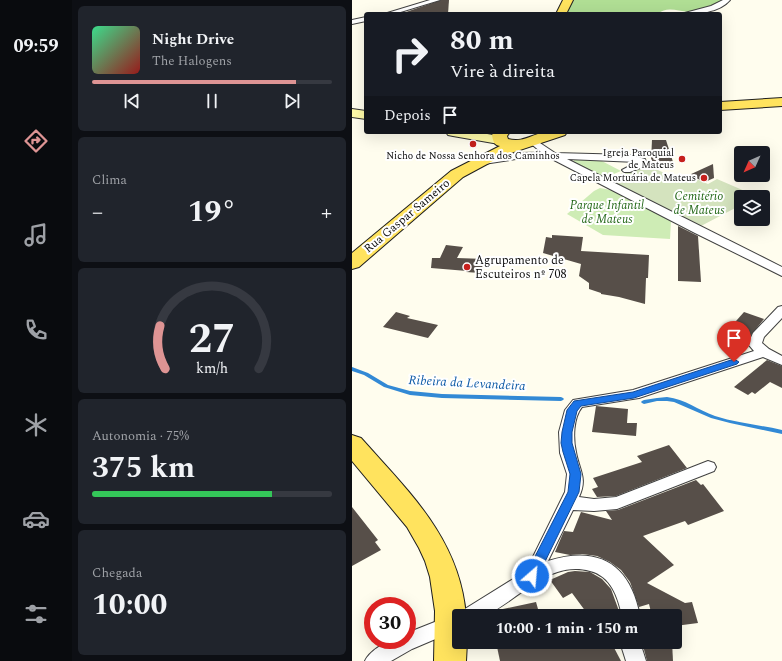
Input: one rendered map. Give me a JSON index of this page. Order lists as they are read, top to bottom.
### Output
{
  "streets": {
    "main road": ["Rua Gaspar Sameiro"]
  },
  "water": ["Ribeira da Levandeira"],
  "parks": ["Cemitério de Mateus", "Parque Infantil de Mateus"],
  "places": [
    "Nicho de Nossa Senhora dos Caminhos",
    "Igreja Paroquial de Mateus",
    "Capela Mortuária de Mateus",
    "Agrupamento de Escuteiros nº 708"
  ],
  "north": "bottom left",
  "page": {
    "tabs": "09:59",
    "turn": ["80 m", "Vire à direita"],
    "song": ["Night Drive", "The Halogens"],
    "then": "Depois",
    "tile": [
      "Clima",
      ["Autonomia · 75%", "375 km"],
      ["Chegada", "10:00"]
    ],
    "heat": ["−", "19°", "+"],
    "limit": "30",
    "trip": "10:00 · 1 min · 150 m",
    "gauge": ["27", "km/h"]
  }
}
